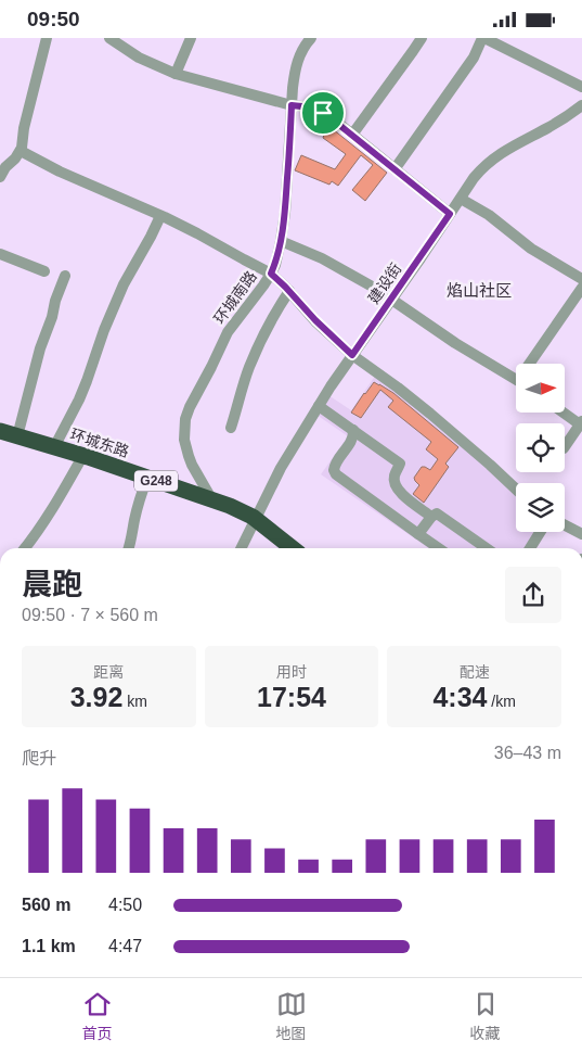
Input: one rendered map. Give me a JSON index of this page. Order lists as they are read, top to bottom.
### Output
{
  "streets": {
    "highway": ["环城东路", "G248"],
    "street": ["建设街", "环城南路"]
  },
  "crossings": [
    ["建设街", "环城东路"],
    ["环城南路", "环城东路"]
  ],
  "districts": ["焰山社区"],
  "north": "right",
  "page": {
    "status": "09:50",
    "heading": ["晨跑", "09:50 · 7 × 560 m"],
    "stats": [
      ["距离", "3.92 km"],
      ["用时", "17:54"],
      ["配速", "4:34 /km"]
    ],
    "chart": ["爬升", "36–43 m"],
    "list": [
      {
        "name": "560 m",
        "note": "4:50"
      },
      {
        "name": "1.1 km",
        "note": "4:47"
      }
    ],
    "tabs": ["首页", "地图", "收藏"]
  }
}
